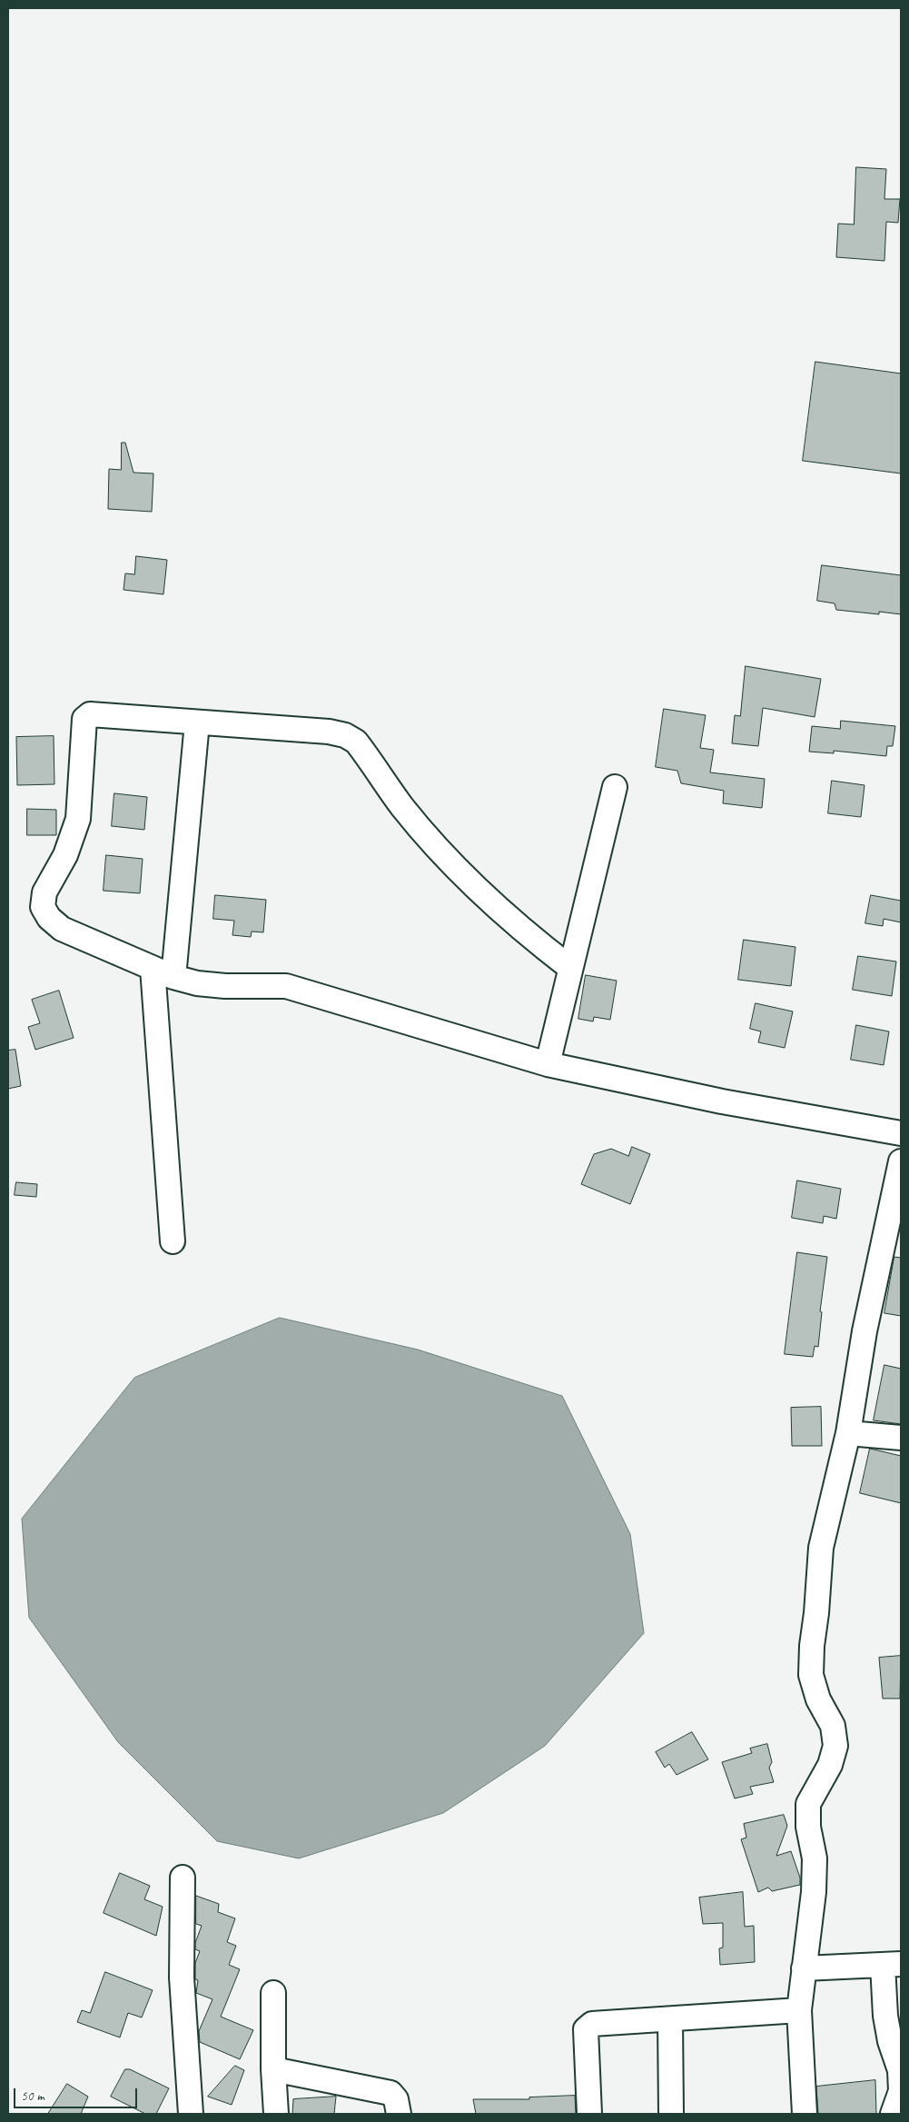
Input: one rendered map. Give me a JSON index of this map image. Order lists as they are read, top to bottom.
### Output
{
  "scale_bar": "50 m"
}
